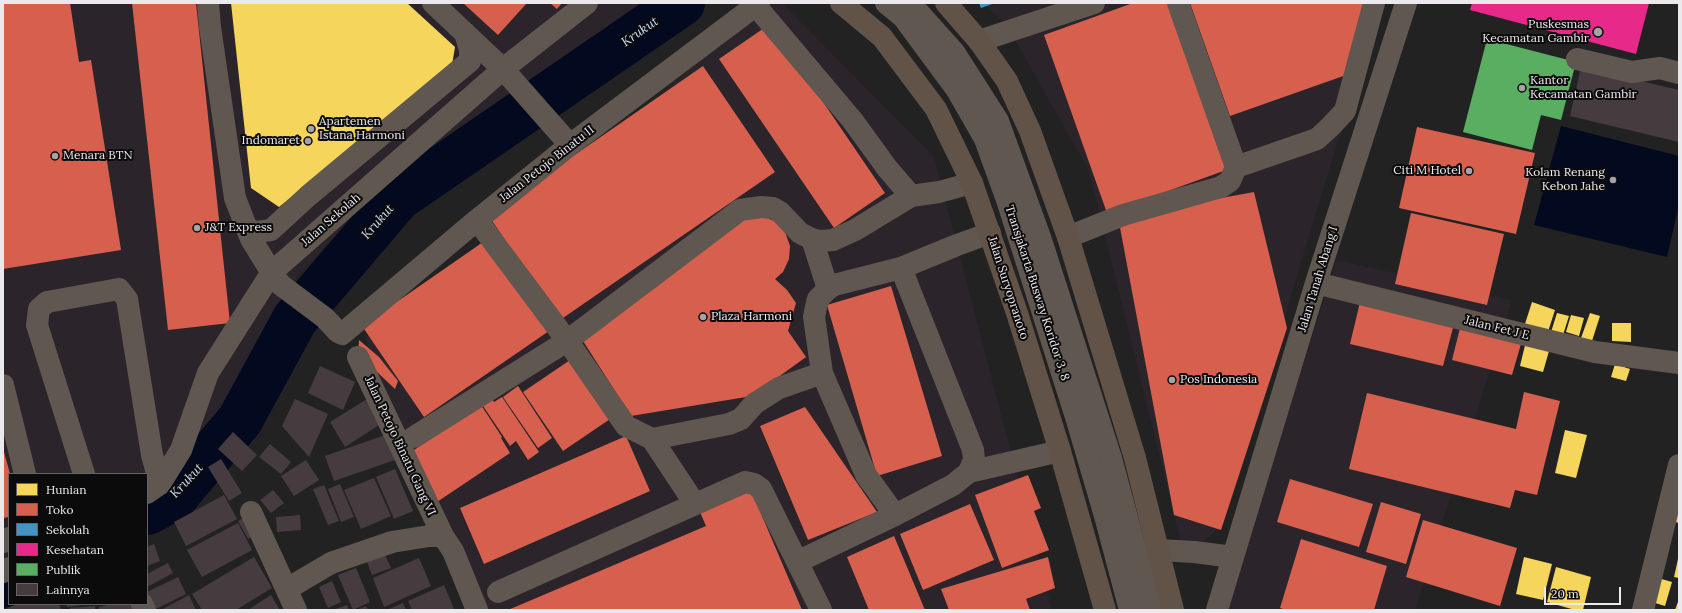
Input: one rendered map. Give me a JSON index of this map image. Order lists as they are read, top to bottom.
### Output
{
  "streets": {
    "main road": ["Jalan Suryopranoto"],
    "street": [
      "Jalan Petojo Binatu II",
      "Jalan Sekolah",
      "Jalan Tanah Abang I",
      "Transjakarta Busway Koridor 3, 8",
      "Jalan Fet J E",
      "Jalan Petojo Binatu Gang VI"
    ]
  },
  "crossings": [
    ["Jalan Petojo Binatu II", "Jalan Sekolah"],
    ["Jalan Tanah Abang I", "Jalan Fet J E"]
  ],
  "water": ["Krukut"],
  "places": [
    "Puskesmas Kecamatan Gambir",
    "Kantor Kecamatan Gambir",
    "Apartemen Istana Harmoni",
    "Indomaret",
    "Menara BTN",
    "Citi M Hotel",
    "Kolam Renang Kebon Jahe",
    "J&T Express",
    "Plaza Harmoni",
    "Pos Indonesia"
  ],
  "legend": [
    "Hunian",
    "Toko",
    "Sekolah",
    "Kesehatan",
    "Publik",
    "Lainnya"
  ],
  "scale_bar": "20 m"
}
